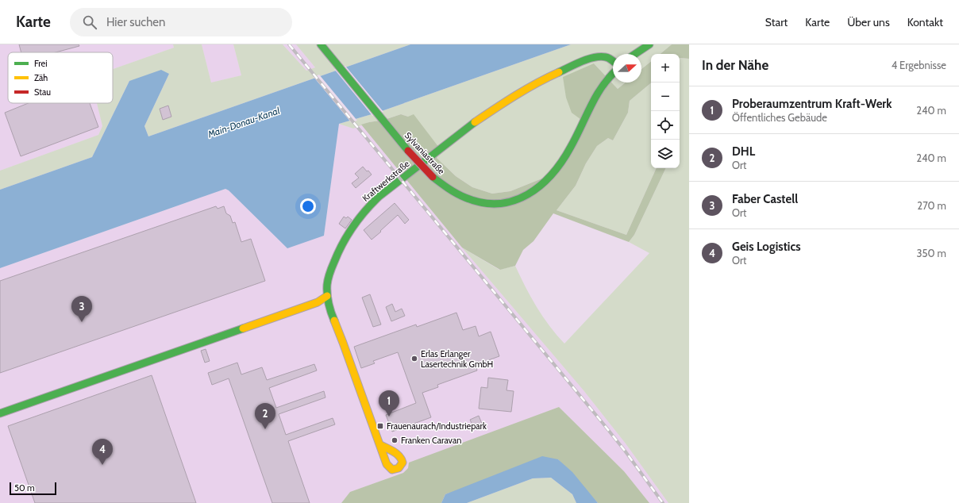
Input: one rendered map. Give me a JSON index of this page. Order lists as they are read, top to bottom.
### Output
{
  "streets": {
    "street": ["Sylvaniastraße", "Kraftwerkstraße"]
  },
  "water": ["Main-Donau-Kanal"],
  "places": {
    "other": ["Erlas Erlanger Lasertechnik GmbH", "Franken Caravan"],
    "transit": ["Frauenaurach/Industriepark"]
  },
  "legend": ["Frei", "Zäh", "Stau"],
  "scale_bar": "50 m",
  "north": "right",
  "page": {
    "header": "Karte",
    "search": "Hier suchen",
    "nav": [
      "Start",
      "Karte",
      "Über uns",
      "Kontakt"
    ],
    "heading": ["In der Nähe", "4 Ergebnisse"],
    "map_buttons": ["+", "−"],
    "list": [
      {
        "mark": "1",
        "name": "Proberaumzentrum Kraft-Werk",
        "note": "Öffentliches Gebäude",
        "value": "240 m"
      },
      {
        "mark": "2",
        "name": "DHL",
        "note": "Ort",
        "value": "240 m"
      },
      {
        "mark": "3",
        "name": "Faber Castell",
        "note": "Ort",
        "value": "270 m"
      },
      {
        "mark": "4",
        "name": "Geis Logistics",
        "note": "Ort",
        "value": "350 m"
      }
    ],
    "pins": [
      "3",
      "1",
      "2",
      "4"
    ],
    "scale": "50 m"
  }
}
